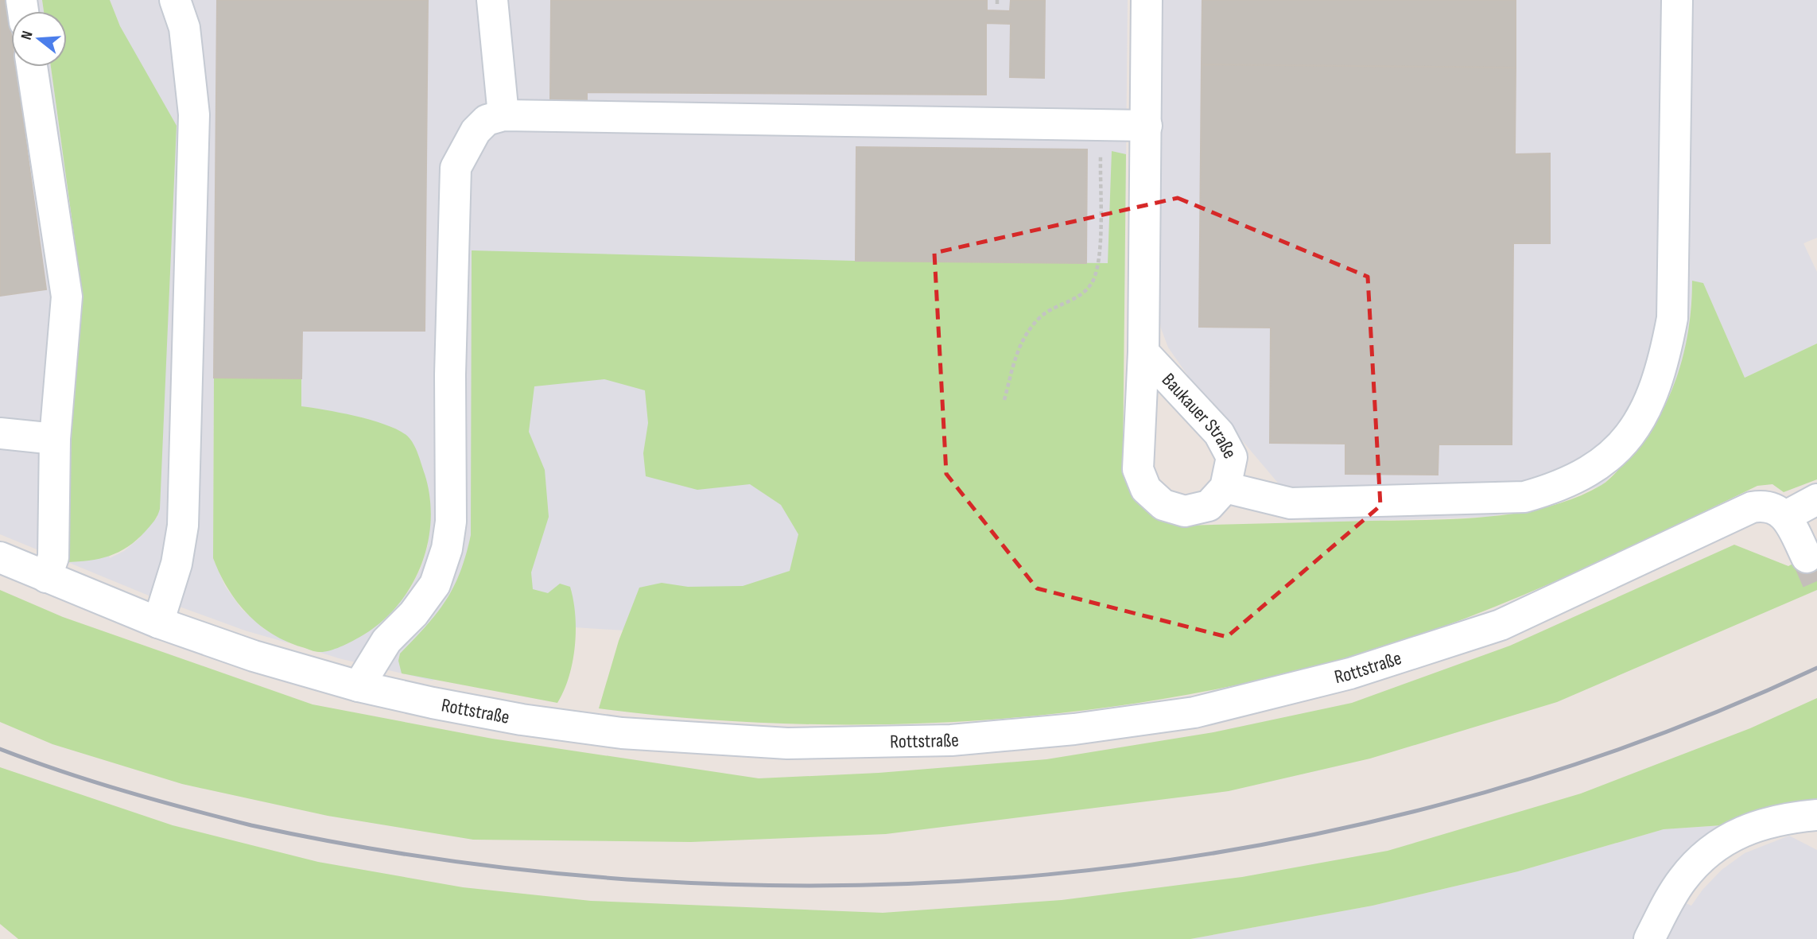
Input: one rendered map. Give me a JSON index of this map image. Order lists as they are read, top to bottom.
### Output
{
  "streets": {
    "street": ["Baukauer Straße", "Rottstraße"]
  },
  "north": "left"
}
